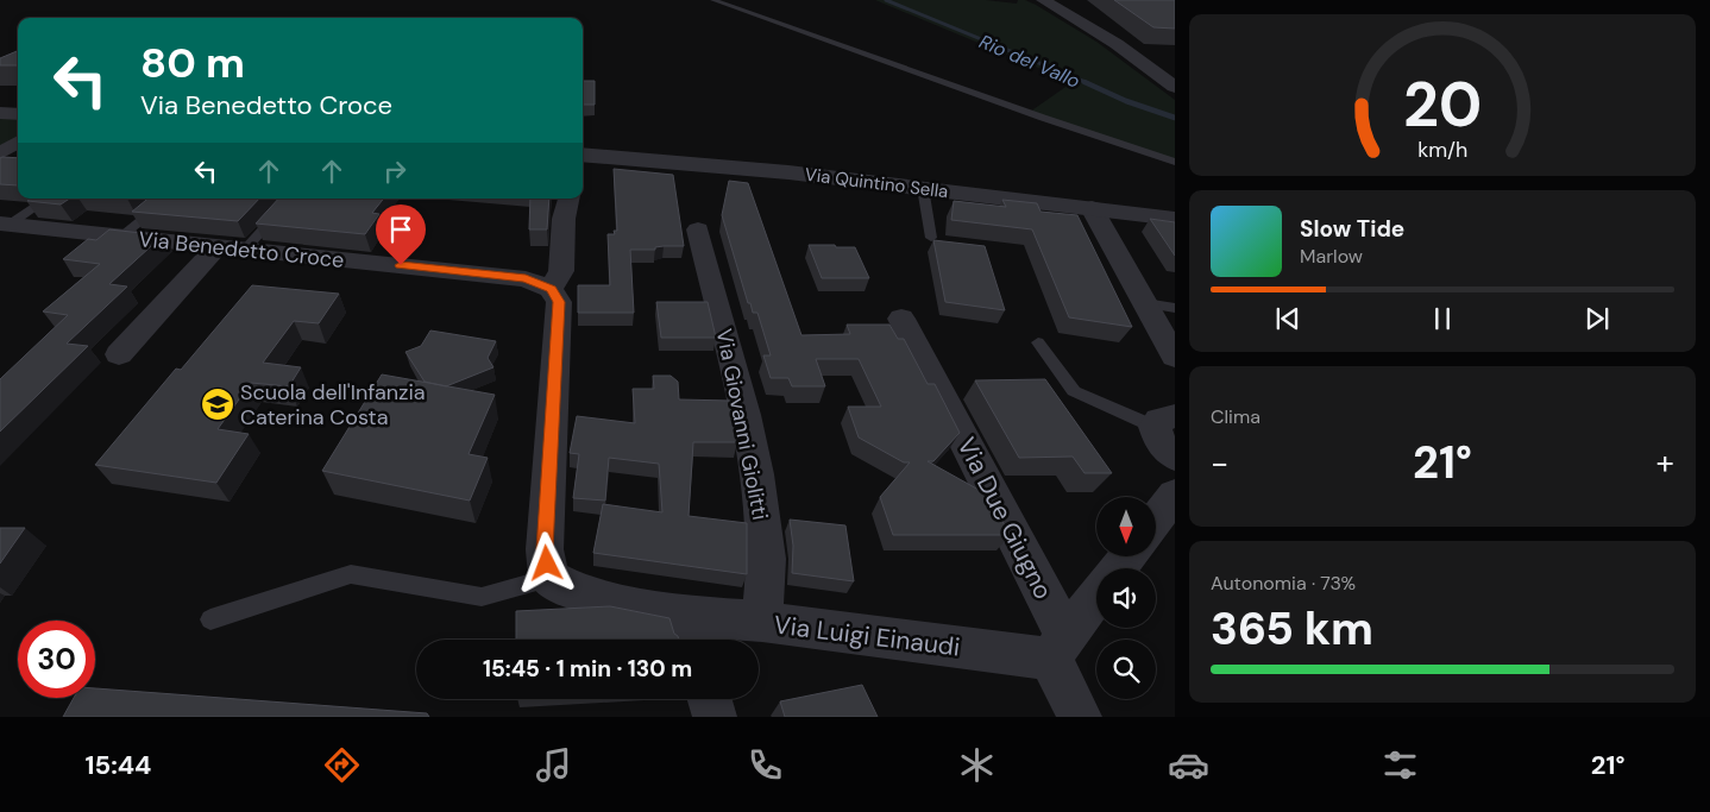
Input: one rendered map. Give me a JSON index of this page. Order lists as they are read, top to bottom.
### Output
{
  "streets": {
    "street": [
      "Via Quintino Sella",
      "Via Benedetto Croce",
      "Via Giovanni Giolitti",
      "Via Due Giugno",
      "Via Luigi Einaudi"
    ]
  },
  "crossings": [
    ["Via Giovanni Giolitti", "Via Luigi Einaudi"],
    ["Via Due Giugno", "Via Luigi Einaudi"]
  ],
  "water": ["Rio del Vallo"],
  "places": {
    "school or university": ["Scuola dell'Infanzia Caterina Costa"]
  },
  "north": "bottom",
  "page": {
    "turn": ["80 m", "Via Benedetto Croce"],
    "song": ["Slow Tide", "Marlow"],
    "tile": [
      "Clima",
      ["Autonomia · 73%", "365 km"]
    ],
    "heat": ["−", "21°", "+"],
    "limit": "30",
    "trip": "15:45 · 1 min · 130 m",
    "tabs": ["15:44", "21°"],
    "gauge": ["20", "km/h"]
  }
}
